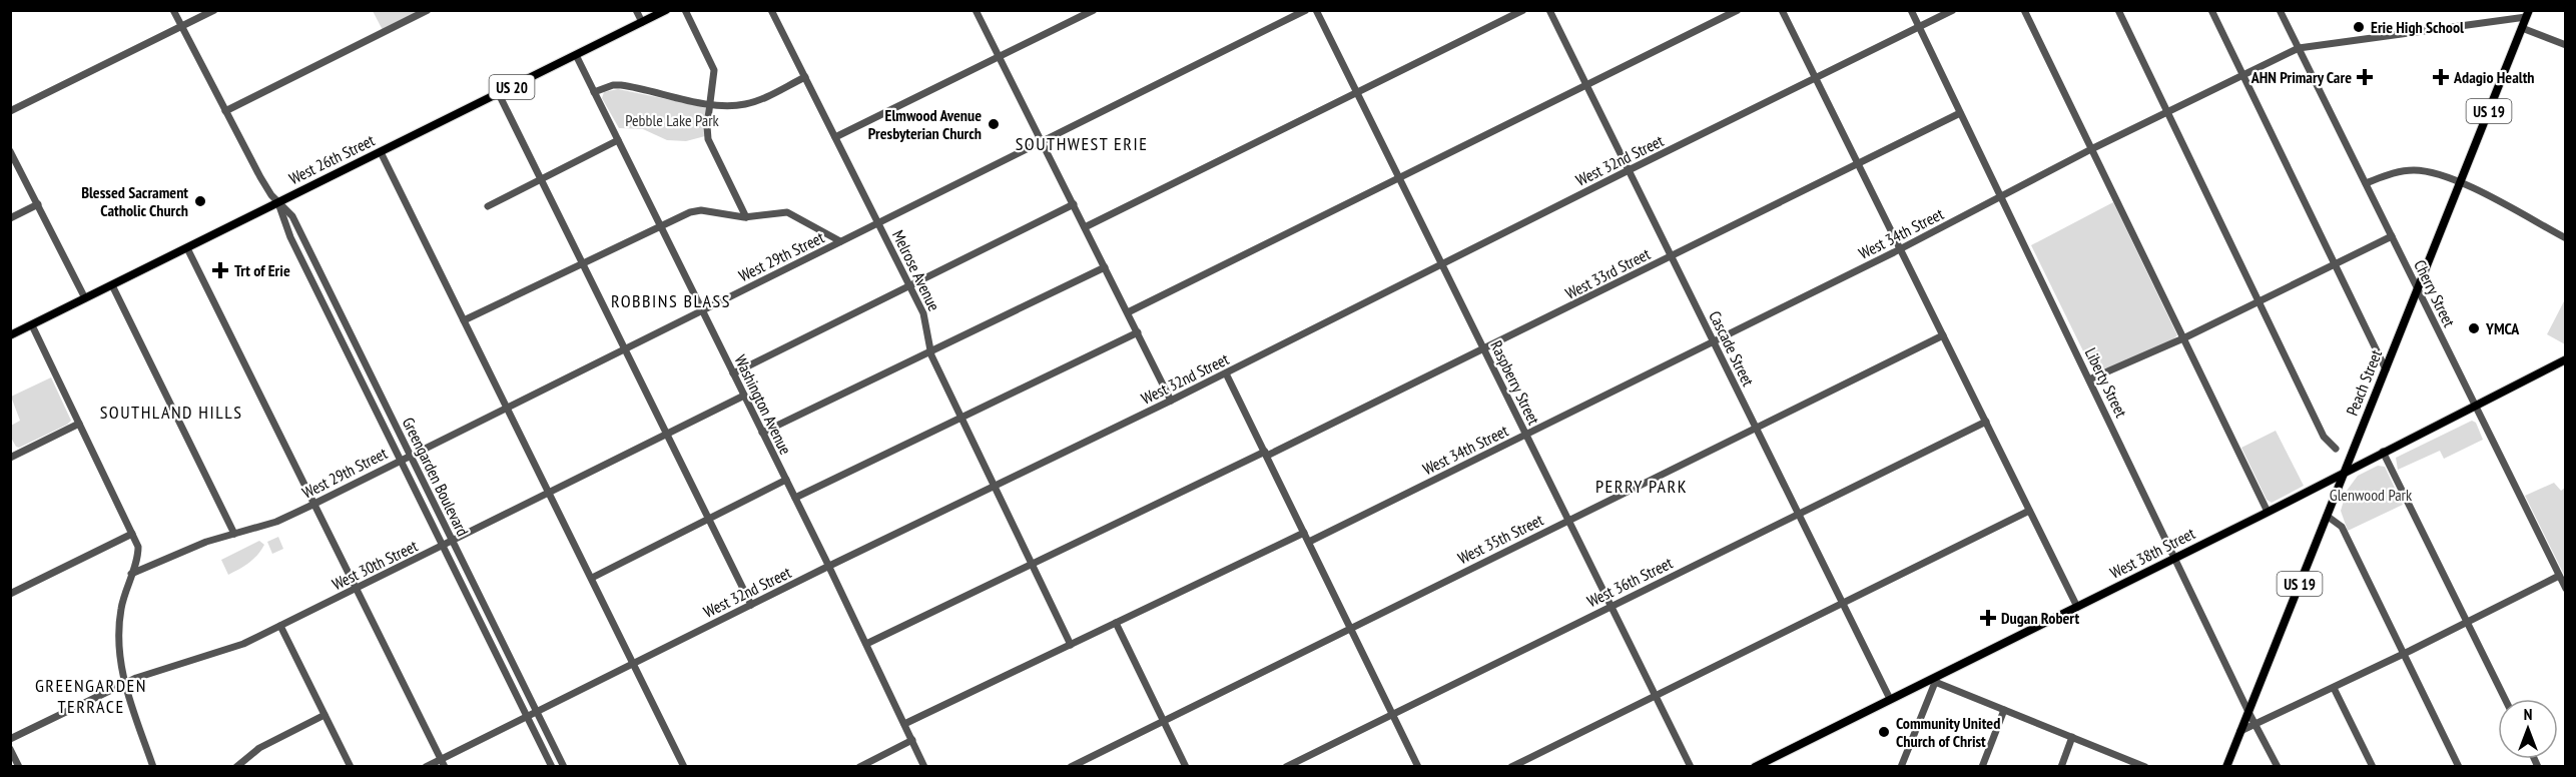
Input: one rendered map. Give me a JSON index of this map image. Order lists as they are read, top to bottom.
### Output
{
  "streets": {
    "main road": [
      "US 20",
      "US 19",
      "West 26th Street",
      "Peach Street",
      "West 38th Street"
    ],
    "street": [
      "West 32nd Street",
      "West 34th Street",
      "West 29th Street",
      "Melrose Avenue",
      "West 33rd Street",
      "Cherry Street",
      "Cascade Street",
      "Raspberry Street",
      "Liberty Street",
      "Washington Avenue",
      "Greengarden Boulevard",
      "West 35th Street",
      "West 30th Street",
      "West 36th Street"
    ]
  },
  "crossings": [
    ["West 26th Street", "Washington Avenue"],
    ["West 26th Street", "Greengarden Boulevard"],
    ["West 32nd Street", "Melrose Avenue"],
    ["West 32nd Street", "Cascade Street"],
    ["West 32nd Street", "Raspberry Street"],
    ["West 32nd Street", "Liberty Street"],
    ["West 32nd Street", "Washington Avenue"],
    ["West 32nd Street", "Greengarden Boulevard"],
    ["West 34th Street", "Cherry Street"],
    ["West 34th Street", "Cascade Street"],
    ["West 34th Street", "Raspberry Street"],
    ["West 34th Street", "Liberty Street"],
    ["West 34th Street", "Peach Street"],
    ["West 29th Street", "Melrose Avenue"],
    ["West 29th Street", "Washington Avenue"],
    ["West 29th Street", "Greengarden Boulevard"],
    ["Melrose Avenue", "West 33rd Street"],
    ["West 33rd Street", "Cascade Street"],
    ["West 33rd Street", "Raspberry Street"],
    ["West 33rd Street", "Liberty Street"],
    ["West 33rd Street", "Washington Avenue"],
    ["Cherry Street", "Peach Street"],
    ["Cherry Street", "West 38th Street"],
    ["Cascade Street", "West 35th Street"],
    ["Cascade Street", "West 38th Street"],
    ["Cascade Street", "West 36th Street"],
    ["Raspberry Street", "West 35th Street"],
    ["Raspberry Street", "West 36th Street"],
    ["Liberty Street", "Peach Street"],
    ["Liberty Street", "West 38th Street"],
    ["Peach Street", "West 38th Street"],
    ["Washington Avenue", "West 30th Street"],
    ["Greengarden Boulevard", "West 30th Street"]
  ],
  "districts": [
    "SOUTHWEST ERIE",
    "ROBBINS BLASS",
    "SOUTHLAND HILLS",
    "PERRY PARK",
    "GREENGARDEN TERRACE"
  ],
  "parks": ["Pebble Lake Park", "Glenwood Park"],
  "places": {
    "other": [
      "Erie High School",
      "Elmwood Avenue Presbyterian Church",
      "Blessed Sacrament Catholic Church",
      "YMCA",
      "Community United Church of Christ"
    ],
    "health": [
      "AHN Primary Care",
      "Adagio Health",
      "Trt of Erie",
      "Dugan Robert"
    ]
  },
  "north": "top"
}
